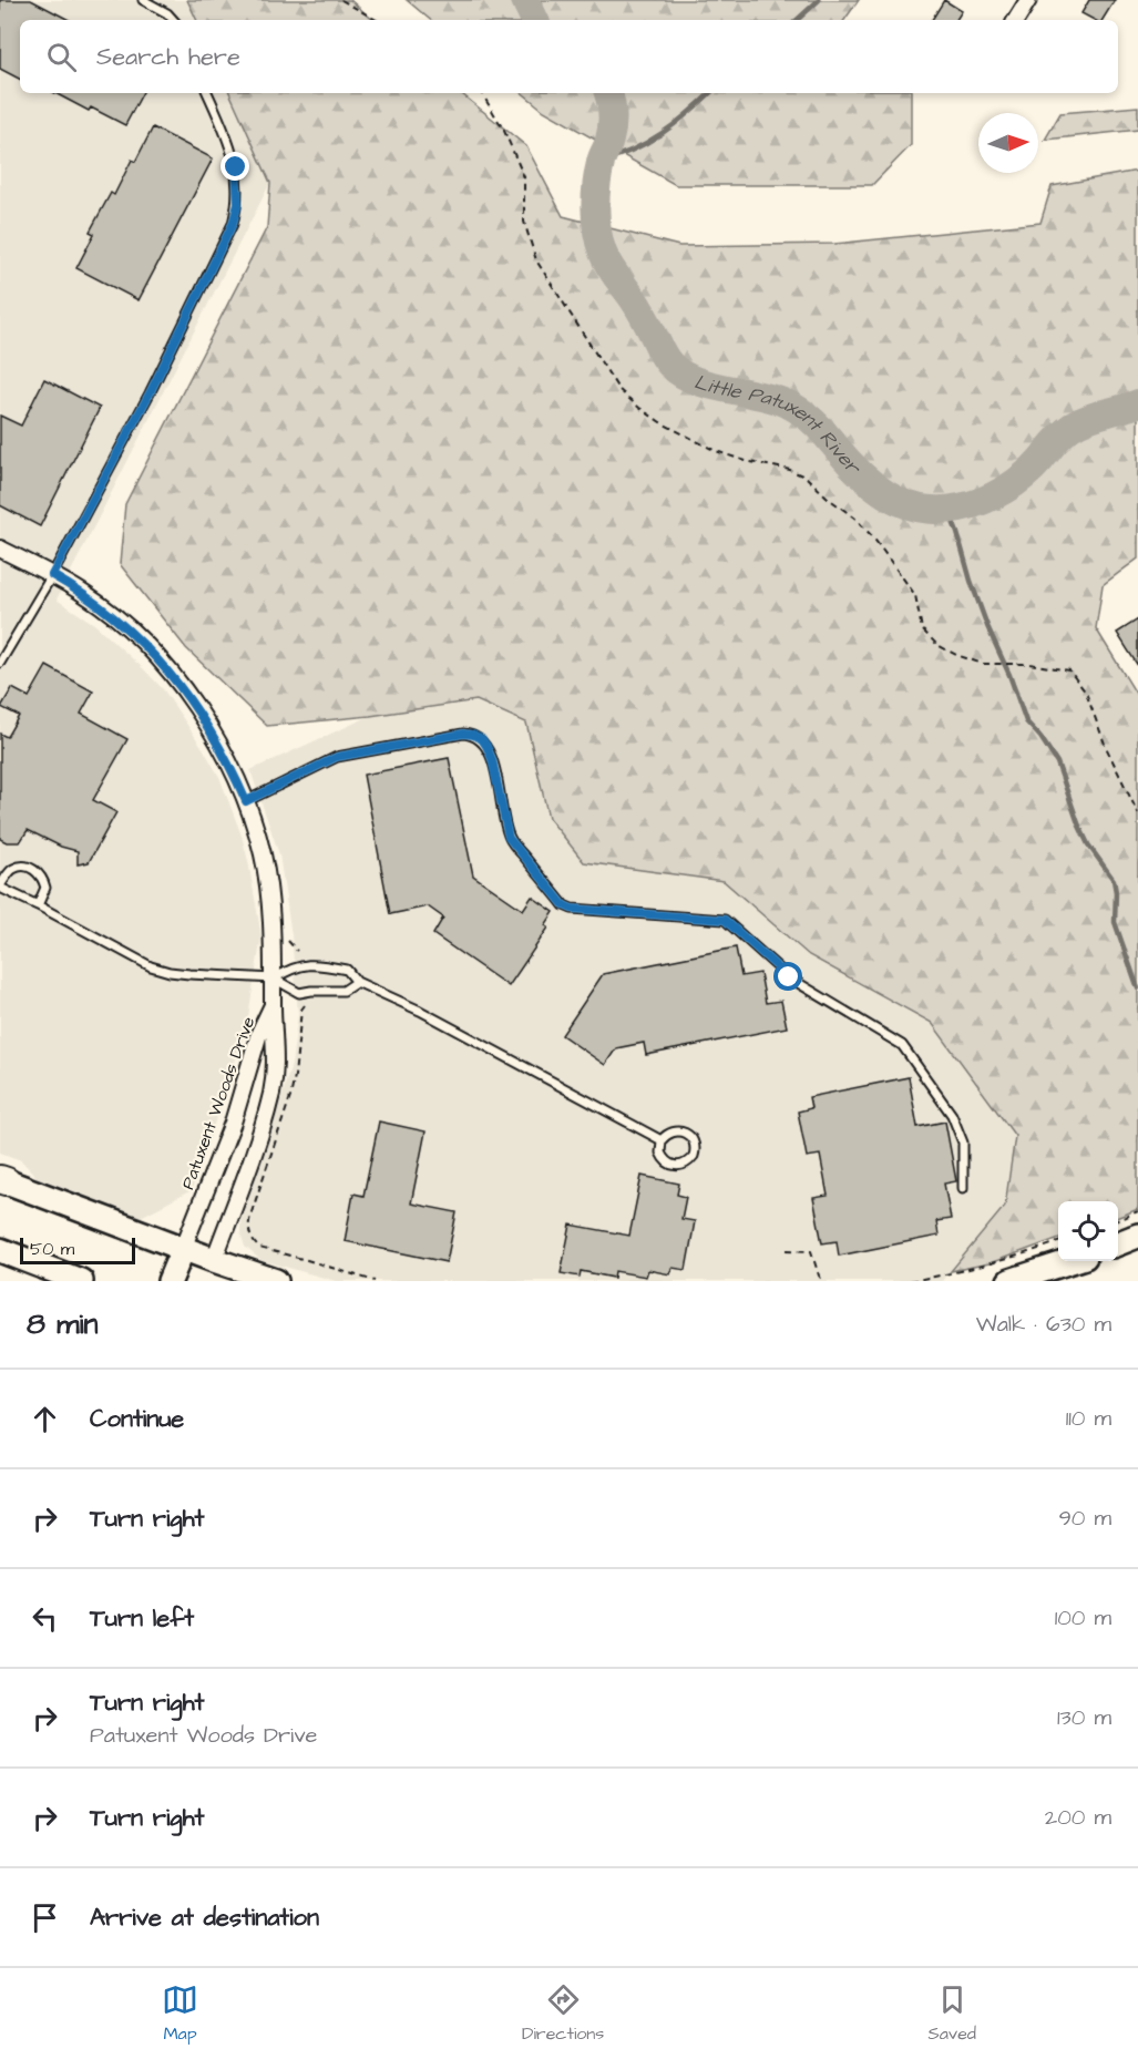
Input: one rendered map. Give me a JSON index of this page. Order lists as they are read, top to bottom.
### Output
{
  "streets": {
    "street": ["Patuxent Woods Drive"]
  },
  "water": ["Little Patuxent River"],
  "scale_bar": "50 m",
  "north": "right",
  "page": {
    "search": "Search here",
    "scale": "50 m",
    "heading": ["8 min", "Walk · 630 m"],
    "list": [
      ["Continue", "110 m"],
      ["Turn right", "90 m"],
      ["Turn left", "100 m"],
      ["Turn right", "Patuxent Woods Drive", "130 m"],
      ["Turn right", "200 m"],
      "Arrive at destination"
    ],
    "nav": ["Map", "Directions", "Saved"]
  }
}
